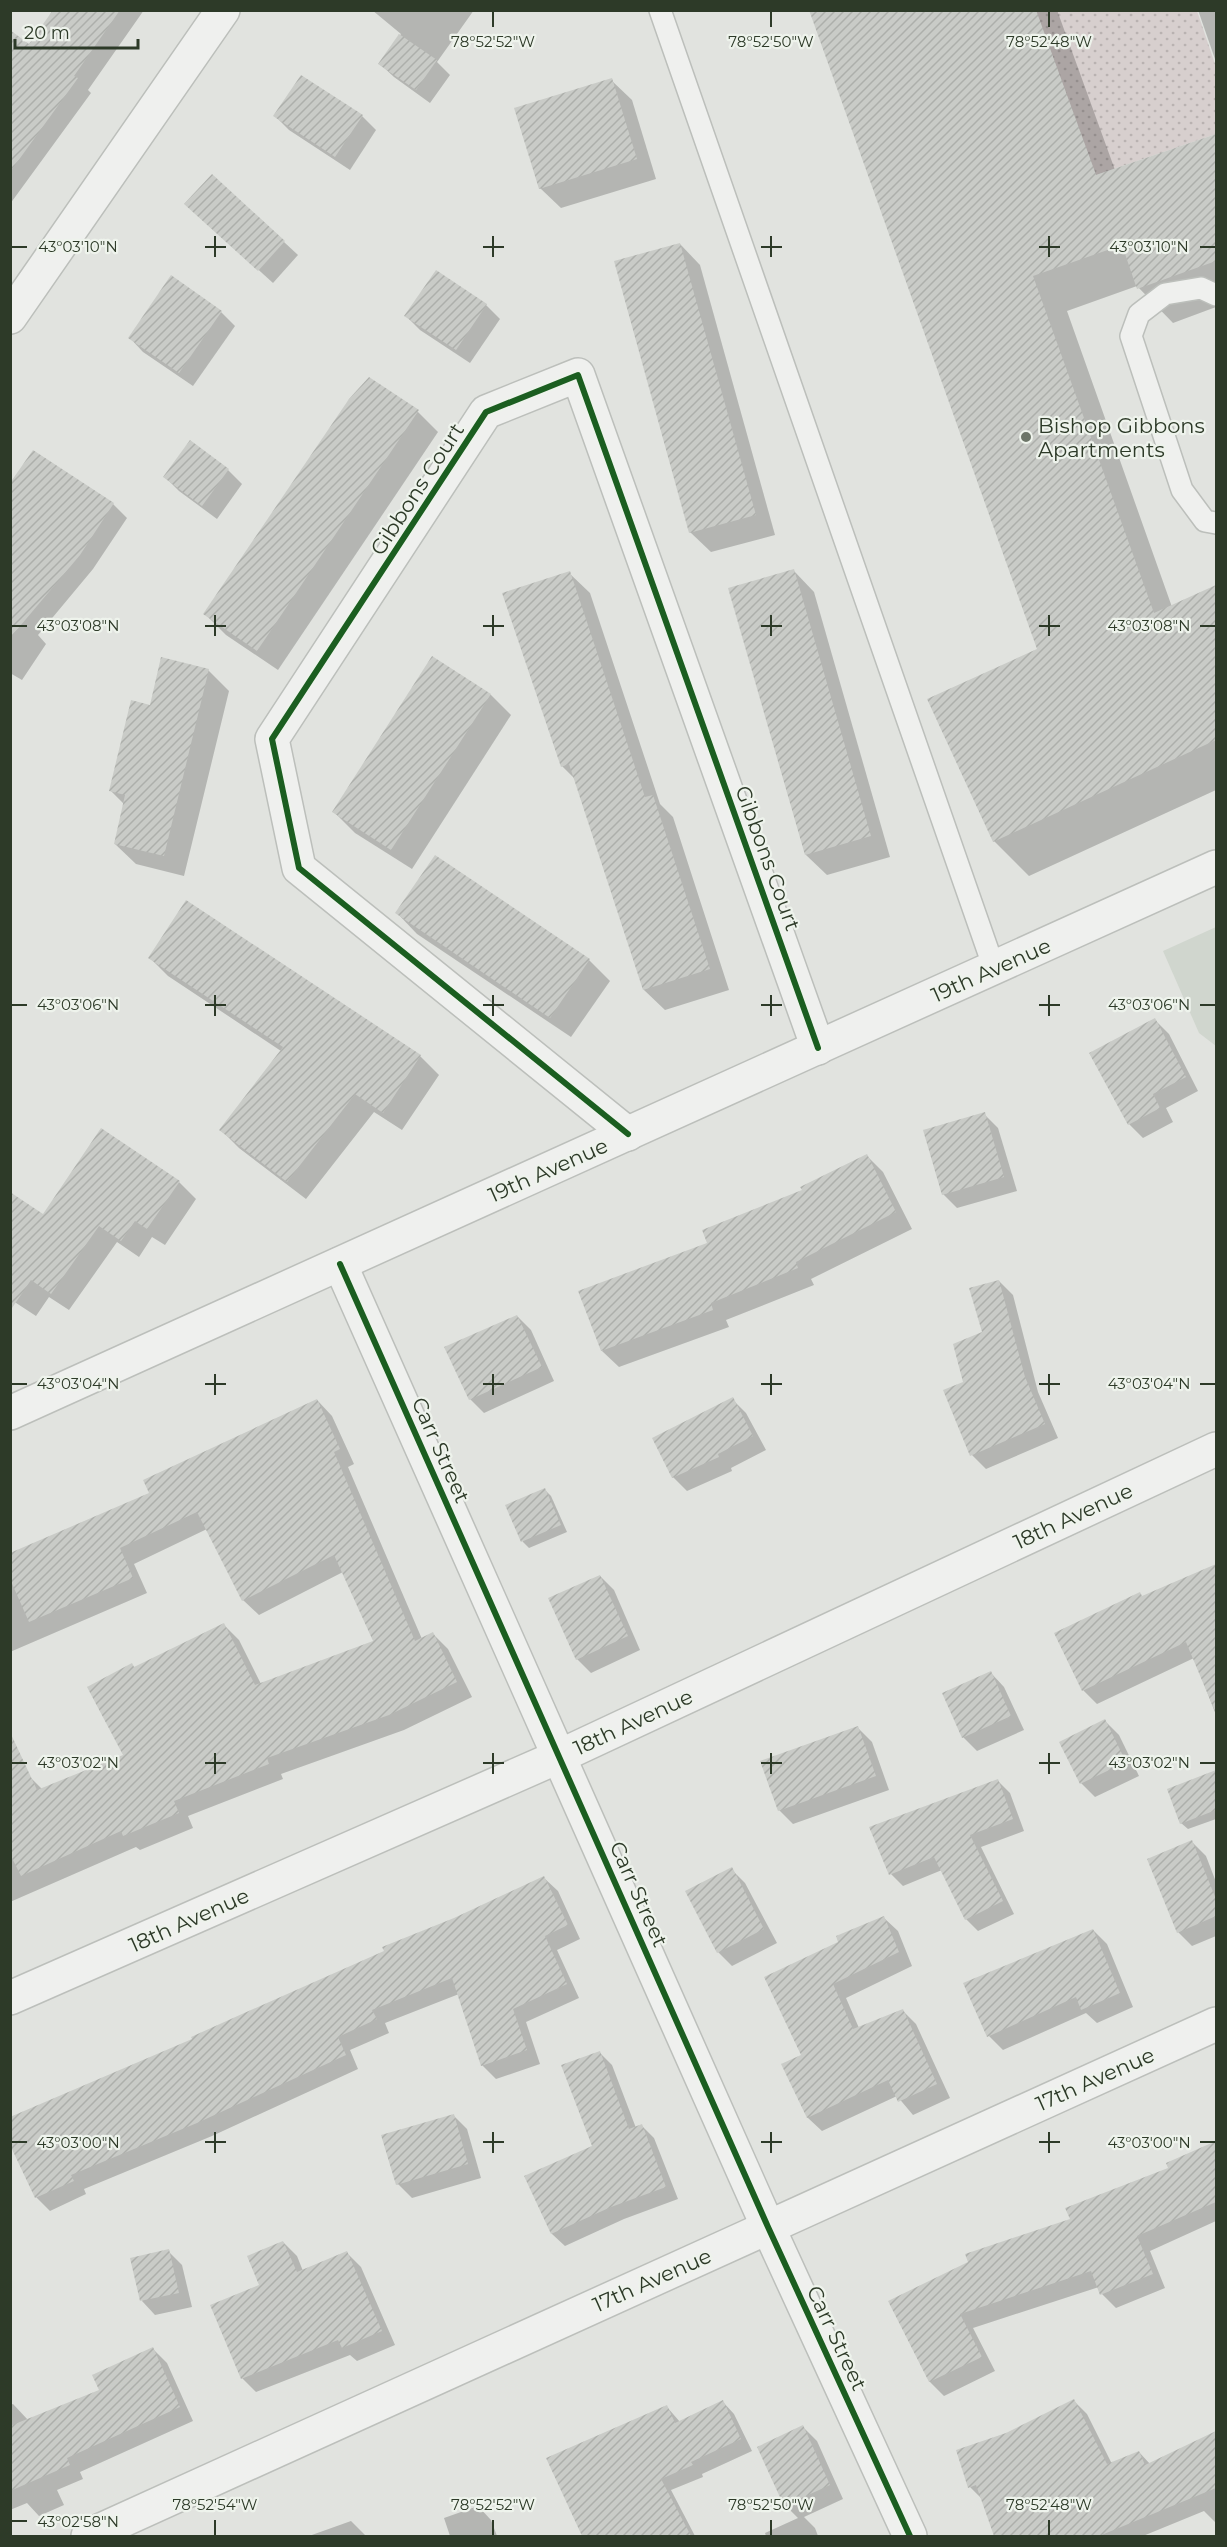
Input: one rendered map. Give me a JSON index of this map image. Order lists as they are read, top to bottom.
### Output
{
  "streets": {
    "street": [
      "Gibbons Court",
      "19th Avenue",
      "Carr Street",
      "18th Avenue",
      "17th Avenue"
    ]
  },
  "crossings": [
    ["Gibbons Court", "19th Avenue"],
    ["19th Avenue", "Carr Street"],
    ["Carr Street", "18th Avenue"],
    ["Carr Street", "17th Avenue"]
  ],
  "places": ["Bishop Gibbons Apartments"],
  "scale_bar": "20 m",
  "coordinates": [
    "78°52'52\"W",
    "78°52'50\"W",
    "78°52'48\"W",
    "43°03'10\"N",
    "43°03'08\"N",
    "43°03'06\"N",
    "43°03'04\"N",
    "43°03'02\"N",
    "43°03'00\"N",
    "78°52'54\"W",
    "43°02'58\"N"
  ]
}
